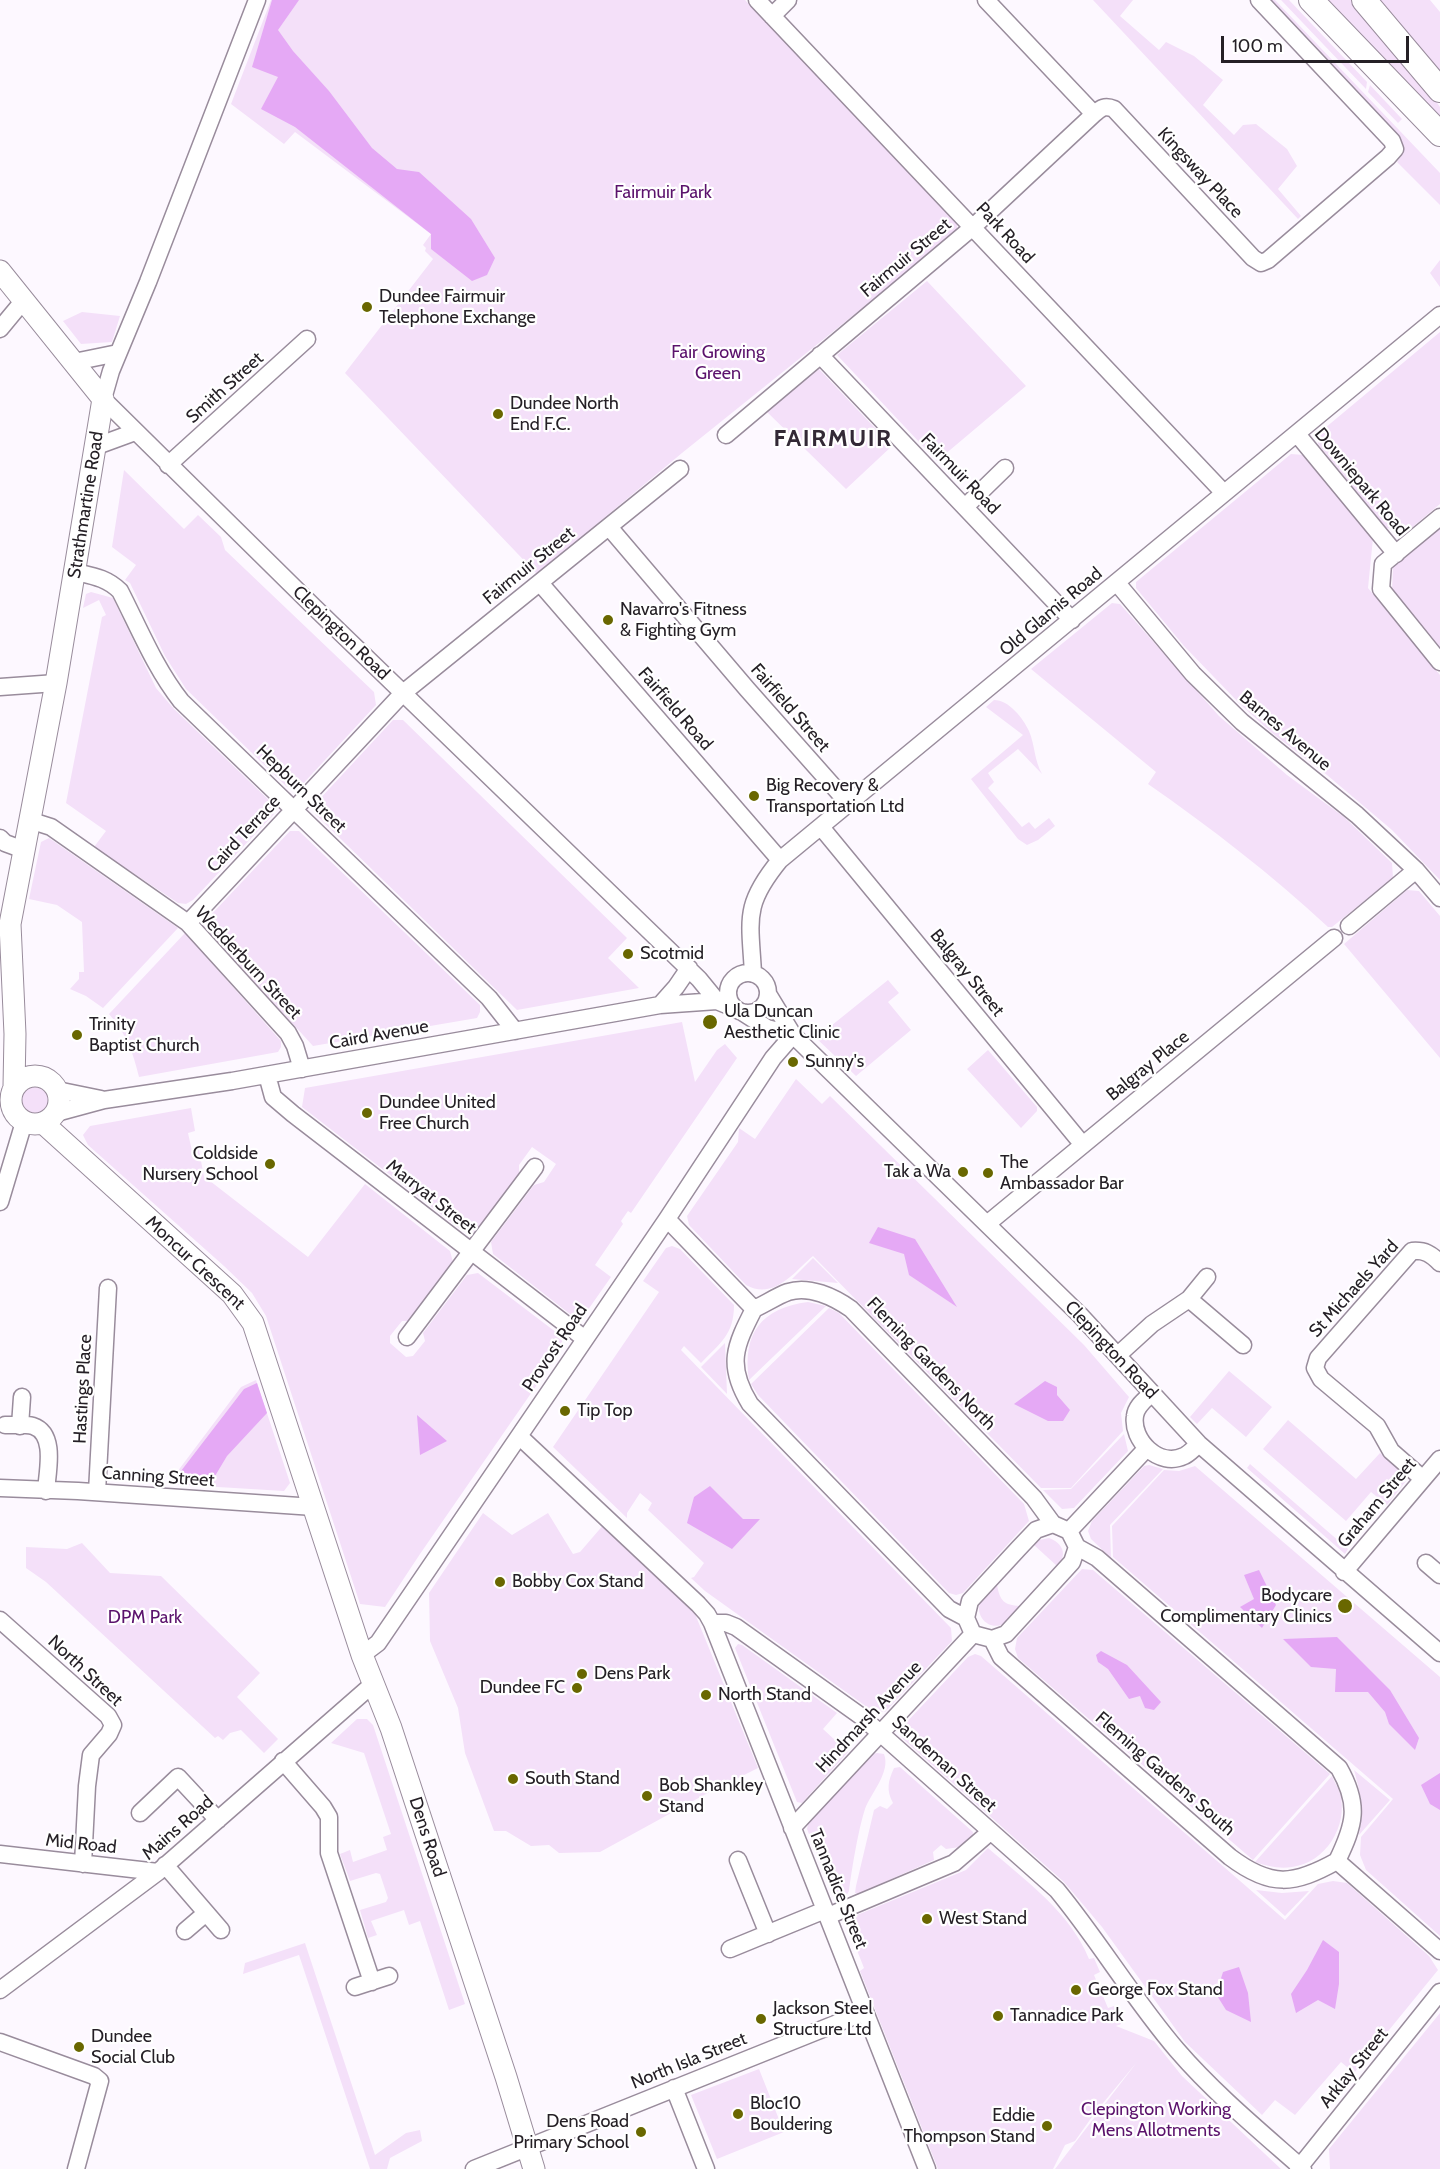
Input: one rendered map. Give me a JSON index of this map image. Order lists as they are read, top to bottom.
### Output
{
  "streets": {
    "main road": [
      "Strathmartine Road",
      "Clepington Road",
      "Moncur Crescent",
      "Dens Road"
    ],
    "street": [
      "Kingsway Place",
      "Park Road",
      "Fairmuir Street",
      "Smith Street",
      "Fairmuir Road",
      "Downiepark Road",
      "Old Glamis Road",
      "Fairfield Street",
      "Fairfield Road",
      "Barnes Avenue",
      "Hepburn Street",
      "Caird Terrace",
      "Wedderburn Street",
      "Balgray Street",
      "Caird Avenue",
      "Balgray Place",
      "Marryat Street",
      "St Michaels Yard",
      "Provost Road",
      "Fleming Gardens North",
      "Hastings Place",
      "Canning Street",
      "Graham Street",
      "North Street",
      "Hindmarsh Avenue",
      "Sandeman Street",
      "Fleming Gardens South",
      "Mains Road",
      "Mid Road",
      "Tannadice Street",
      "North Isla Street",
      "Arklay Street"
    ]
  },
  "crossings": [
    ["Kingsway Place", "Fairmuir Street"],
    ["Park Road", "Fairmuir Street"],
    ["Park Road", "Old Glamis Road"],
    ["Fairmuir Street", "Fairmuir Road"],
    ["Fairmuir Street", "Clepington Road"],
    ["Fairmuir Street", "Fairfield Street"],
    ["Fairmuir Street", "Fairfield Road"],
    ["Fairmuir Street", "Caird Terrace"],
    ["Smith Street", "Clepington Road"],
    ["Fairmuir Road", "Old Glamis Road"],
    ["Downiepark Road", "Old Glamis Road"],
    ["Strathmartine Road", "Clepington Road"],
    ["Strathmartine Road", "Hepburn Street"],
    ["Strathmartine Road", "Wedderburn Street"],
    ["Strathmartine Road", "Caird Avenue"],
    ["Strathmartine Road", "Moncur Crescent"],
    ["Old Glamis Road", "Clepington Road"],
    ["Old Glamis Road", "Fairfield Street"],
    ["Old Glamis Road", "Fairfield Road"],
    ["Old Glamis Road", "Barnes Avenue"],
    ["Old Glamis Road", "Balgray Street"],
    ["Clepington Road", "Caird Terrace"],
    ["Clepington Road", "Caird Avenue"],
    ["Clepington Road", "Balgray Place"],
    ["Clepington Road", "Provost Road"],
    ["Clepington Road", "Graham Street"],
    ["Hepburn Street", "Caird Terrace"],
    ["Hepburn Street", "Caird Avenue"],
    ["Caird Terrace", "Wedderburn Street"],
    ["Wedderburn Street", "Caird Avenue"],
    ["Balgray Street", "Balgray Place"],
    ["Caird Avenue", "Marryat Street"],
    ["Caird Avenue", "Moncur Crescent"],
    ["Marryat Street", "Provost Road"],
    ["Moncur Crescent", "Canning Street"],
    ["Moncur Crescent", "Dens Road"],
    ["St Michaels Yard", "Graham Street"],
    ["Provost Road", "Dens Road"],
    ["Hastings Place", "Canning Street"],
    ["Canning Street", "Dens Road"],
    ["North Street", "Mid Road"],
    ["Hindmarsh Avenue", "Sandeman Street"],
    ["Hindmarsh Avenue", "Tannadice Street"],
    ["Sandeman Street", "Tannadice Street"],
    ["Sandeman Street", "Arklay Street"],
    ["Mains Road", "Dens Road"],
    ["Mains Road", "Mid Road"],
    ["Dens Road", "North Isla Street"],
    ["Tannadice Street", "North Isla Street"]
  ],
  "districts": ["FAIRMUIR"],
  "parks": [
    "Fairmuir Park",
    "Fair Growing Green",
    "DPM Park",
    "Clepington Working Mens Allotments"
  ],
  "places": [
    "Dundee Fairmuir Telephone Exchange",
    "Dundee North End F.C.",
    "Navarro's Fitness & Fighting Gym",
    "Big Recovery & Transportation Ltd",
    "Scotmid",
    "Ula Duncan Aesthetic Clinic",
    "Trinity Baptist Church",
    "Sunny's",
    "Dundee United Free Church",
    "Coldside Nursery School",
    "Tak a Wa",
    "The Ambassador Bar",
    "Tip Top",
    "Bobby Cox Stand",
    "Bodycare Complimentary Clinics",
    "Dens Park",
    "Dundee FC",
    "North Stand",
    "South Stand",
    "Bob Shankley Stand",
    "West Stand",
    "George Fox Stand",
    "Tannadice Park",
    "Jackson Steel Structure Ltd",
    "Dundee Social Club",
    "Bloc10 Bouldering",
    "Eddie Thompson Stand",
    "Dens Road Primary School"
  ],
  "scale_bar": "100 m"
}
